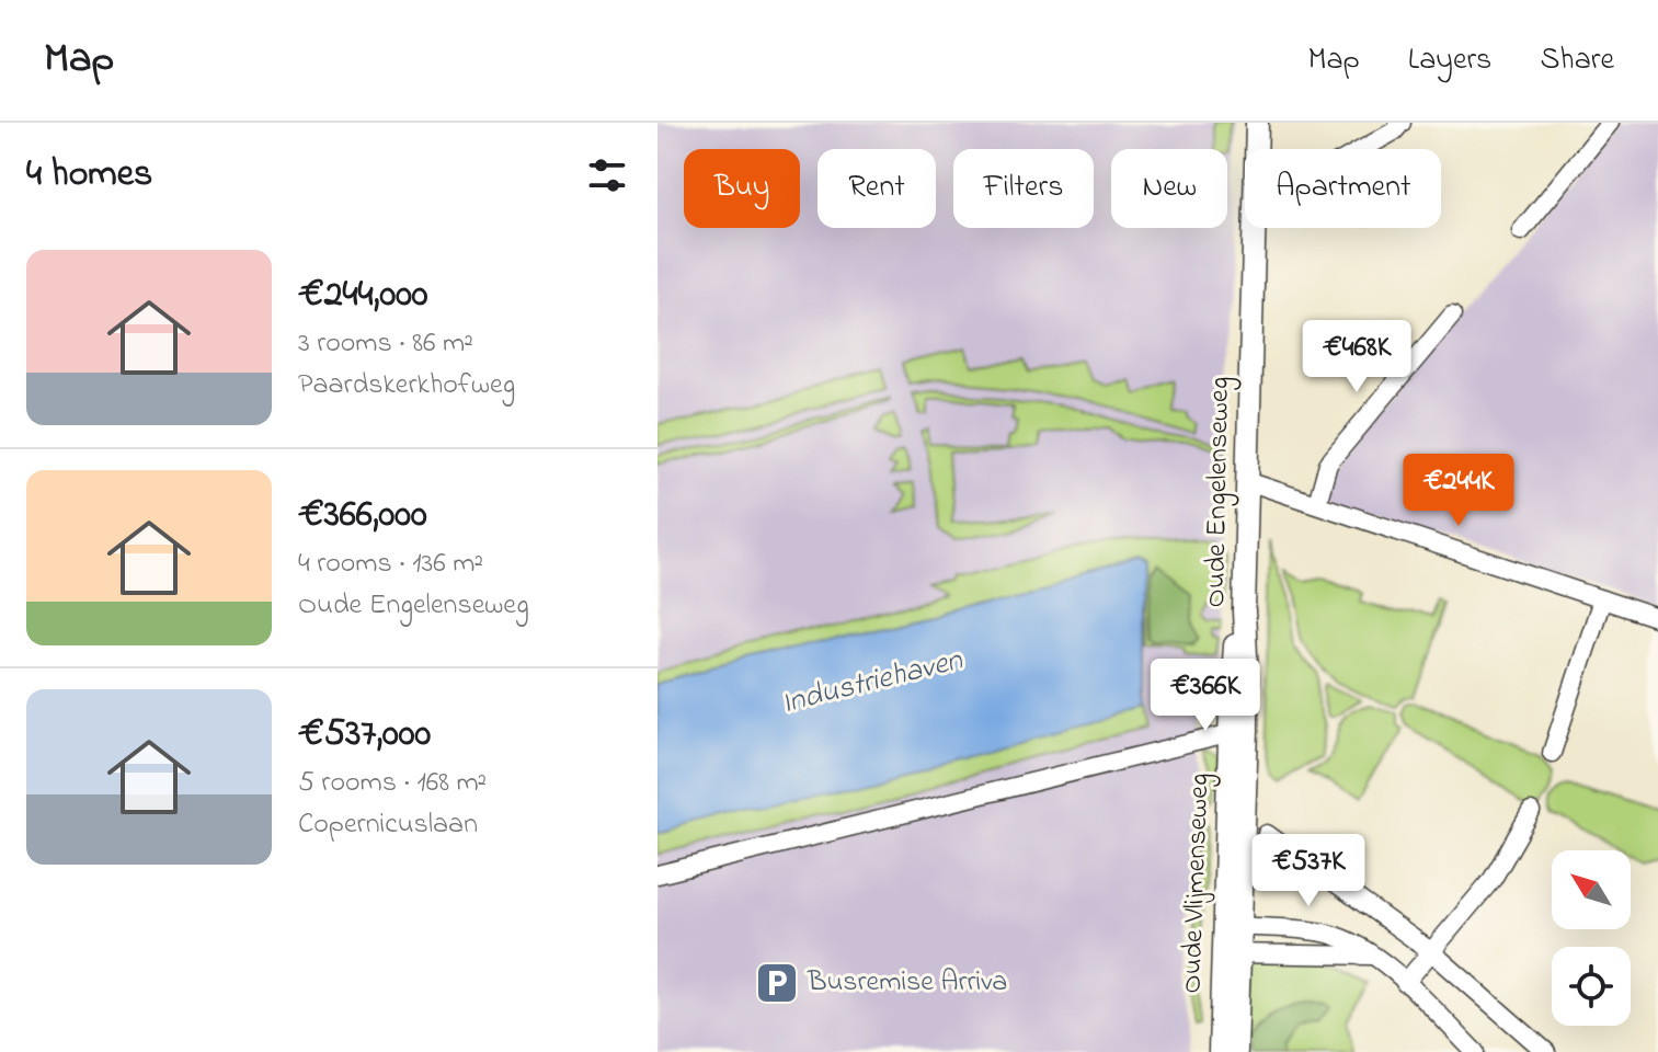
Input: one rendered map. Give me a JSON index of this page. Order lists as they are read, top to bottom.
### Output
{
  "streets": {
    "street": ["Oude Engelenseweg", "Oude Vlijmenseweg"]
  },
  "crossings": [
    ["Oude Engelenseweg", "Oude Vlijmenseweg"]
  ],
  "water": ["Industriehaven"],
  "places": {
    "parking": ["Busremise Arriva"]
  },
  "north": "top left",
  "page": {
    "header": "Map",
    "nav": ["Map", "Layers", "Share"],
    "heading": "4 homes",
    "chip": [
      "Buy",
      "Rent",
      "Filters",
      "New",
      "Apartment"
    ],
    "list": [
      {
        "name": "€244,000",
        "note": "3 rooms · 86 m² · Paardskerkhofweg"
      },
      {
        "name": "€366,000",
        "note": "4 rooms · 136 m² · Oude Engelenseweg"
      },
      {
        "name": "€537,000",
        "note": "5 rooms · 168 m² · Copernicuslaan"
      }
    ],
    "price": [
      "€468K",
      "€244K",
      "€366K",
      "€537K"
    ]
  }
}
